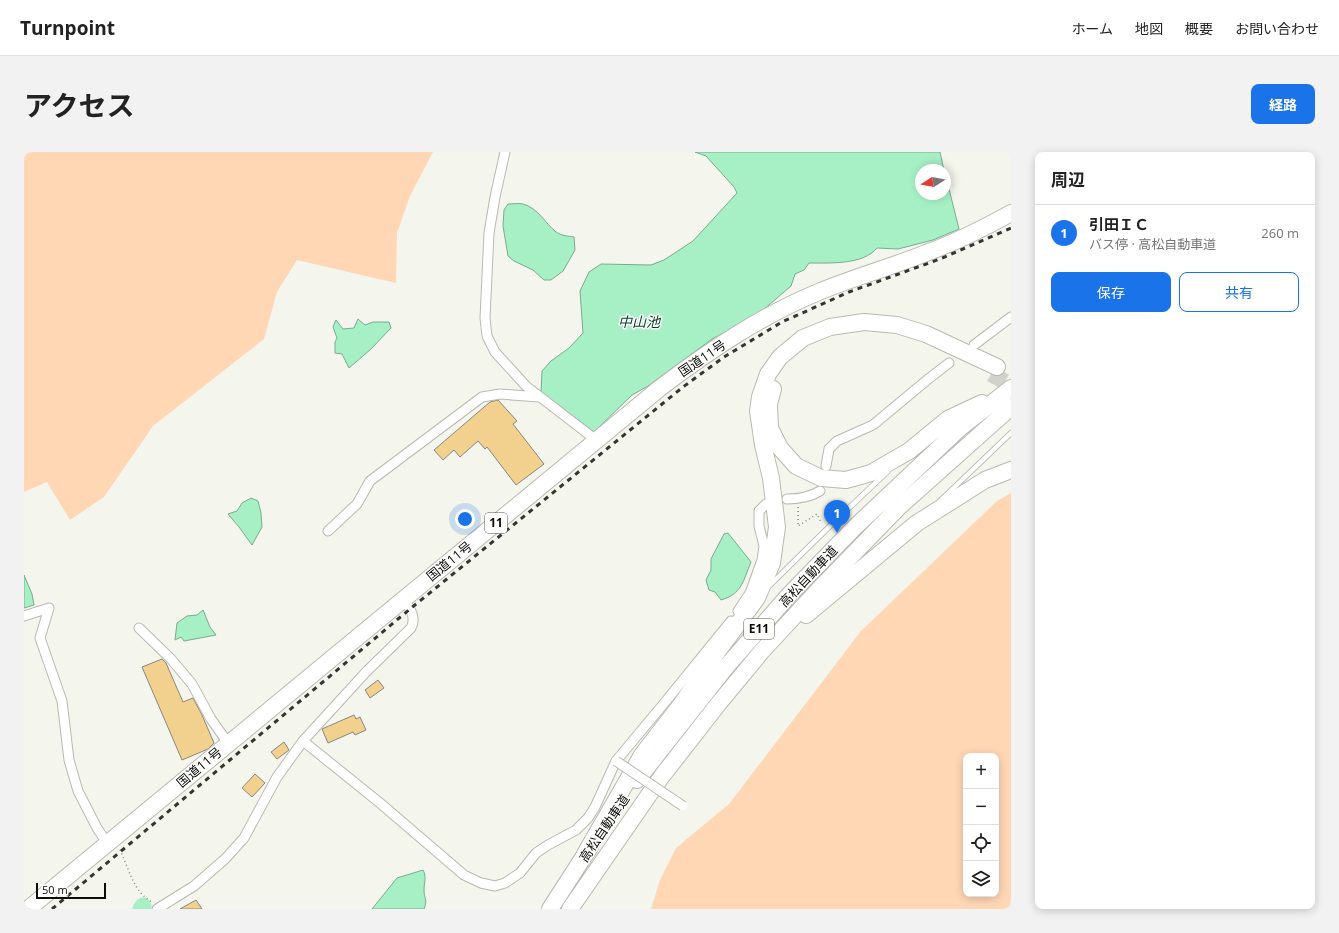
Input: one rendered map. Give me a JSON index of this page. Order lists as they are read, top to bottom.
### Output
{
  "streets": {
    "highway": [
      "国道11号",
      "11",
      "高松自動車道",
      "E11"
    ]
  },
  "water": ["中山池"],
  "scale_bar": "50 m",
  "north": "left",
  "page": {
    "header": "Turnpoint",
    "nav": [
      "ホーム",
      "地図",
      "概要",
      "お問い合わせ"
    ],
    "title": "アクセス",
    "buttons": [
      "経路",
      ["保存", "共有"]
    ],
    "heading": "周辺",
    "list": [
      {
        "mark": "1",
        "name": "引田ＩＣ",
        "note": "バス停 · 高松自動車道",
        "value": "260 m"
      }
    ],
    "pins": "1",
    "map_buttons": ["+", "−"],
    "scale": "50 m"
  }
}
